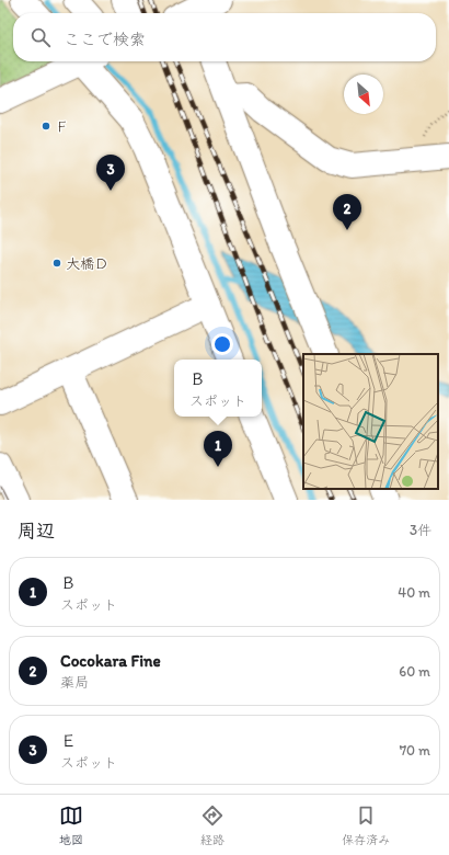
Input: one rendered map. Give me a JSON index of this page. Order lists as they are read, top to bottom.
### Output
{
  "places": ["Ｆ", "大橋Ｄ"],
  "north": "bottom right",
  "page": {
    "search": "ここで検索",
    "pins": ["3", "2", "1"],
    "popup": ["Ｂ", "スポット"],
    "heading": ["周辺", "3件"],
    "list": [
      {
        "mark": "1",
        "name": "Ｂ",
        "note": "スポット",
        "value": "40 m"
      },
      {
        "mark": "2",
        "name": "Cocokara Fine",
        "note": "薬局",
        "value": "60 m"
      },
      {
        "mark": "3",
        "name": "Ｅ",
        "note": "スポット",
        "value": "70 m"
      }
    ],
    "nav": ["地図", "経路", "保存済み"]
  }
}
